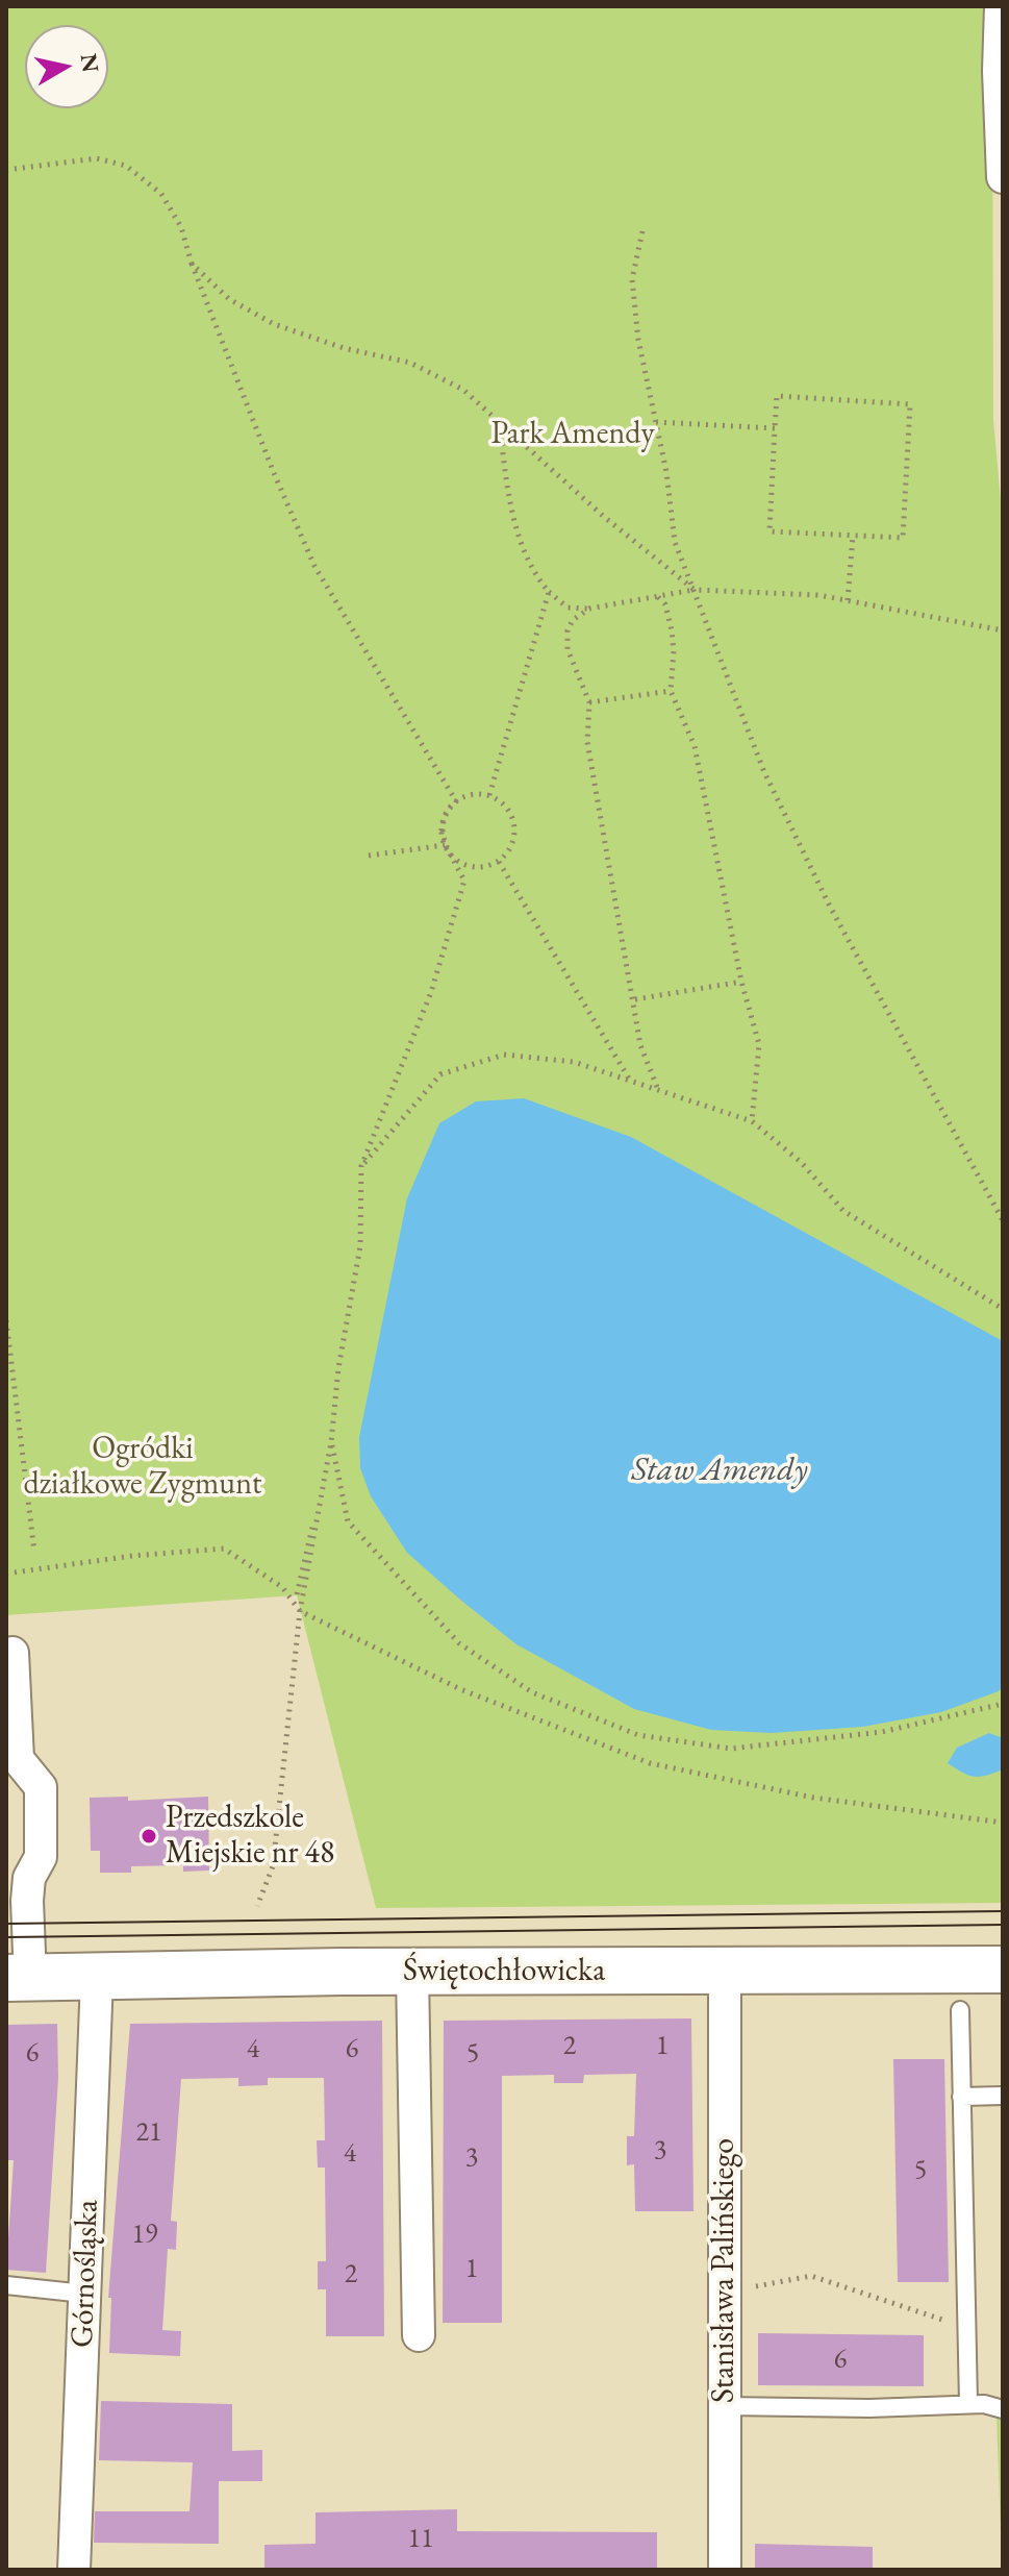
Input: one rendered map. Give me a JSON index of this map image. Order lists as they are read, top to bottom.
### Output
{
  "streets": {
    "main road": ["Świętochłowicka"],
    "street": ["Stanisława Palińskiego", "Górnośląska"]
  },
  "crossings": [
    ["Świętochłowicka", "Stanisława Palińskiego"],
    ["Świętochłowicka", "Górnośląska"]
  ],
  "water": ["Staw Amendy"],
  "parks": ["Park Amendy", "Ogródki działkowe Zygmunt"],
  "places": ["Przedszkole Miejskie nr 48"],
  "house_numbers": [
    "2",
    "1",
    "4",
    "6",
    "6",
    "5",
    "21",
    "3",
    "4",
    "3",
    "5",
    "19",
    "1",
    "2",
    "6",
    "11"
  ],
  "north": "right"
}
